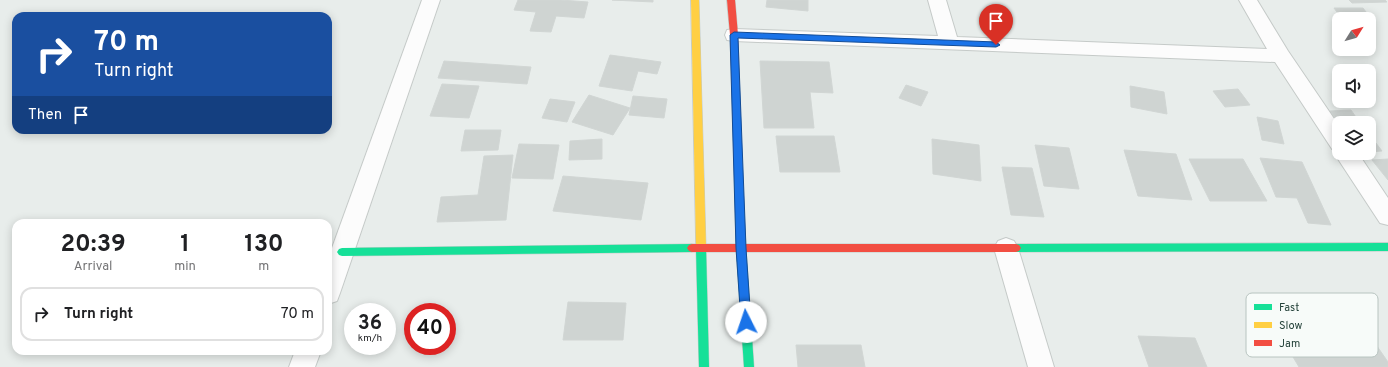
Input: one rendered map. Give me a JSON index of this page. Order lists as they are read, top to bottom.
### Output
{
  "legend": ["Fast", "Slow", "Jam"],
  "north": "top right",
  "page": {
    "turn": ["70 m", "Turn right"],
    "then": "Then",
    "eta": [
      "20:39",
      "Arrival",
      "1",
      "min",
      "130",
      "m"
    ],
    "list": [
      {
        "name": "Turn right",
        "value": "70 m"
      }
    ],
    "speed": "36 km/h",
    "limit": "40"
  }
}
